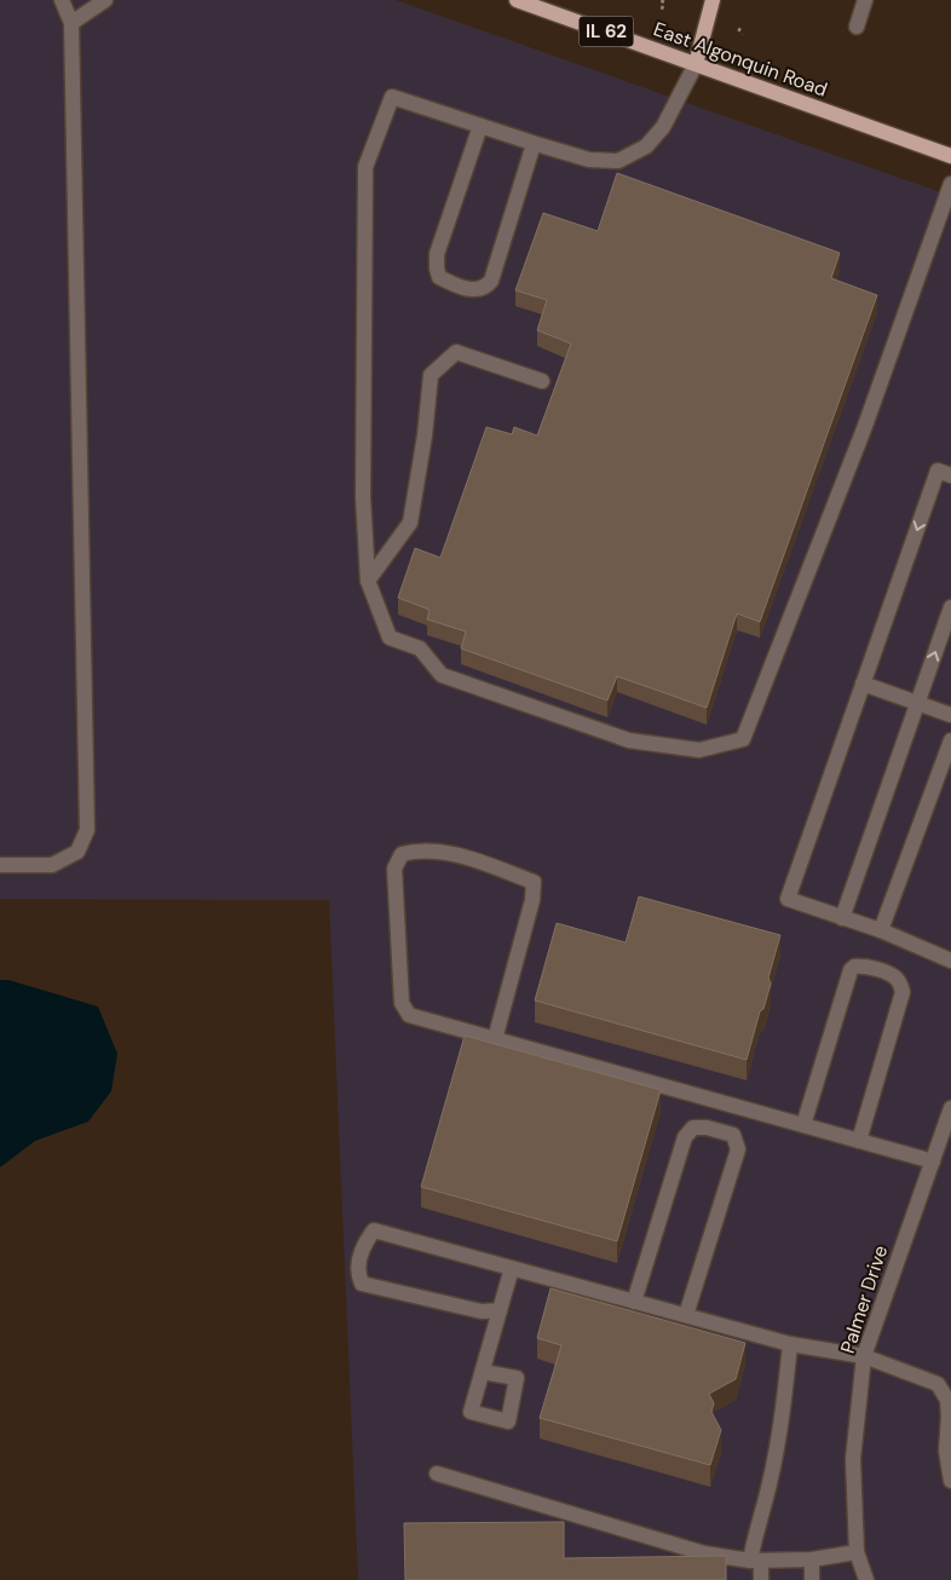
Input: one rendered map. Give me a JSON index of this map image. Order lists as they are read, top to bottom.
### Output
{
  "streets": {
    "main road": ["IL 62", "East Algonquin Road"],
    "street": ["Palmer Drive"]
  }
}
